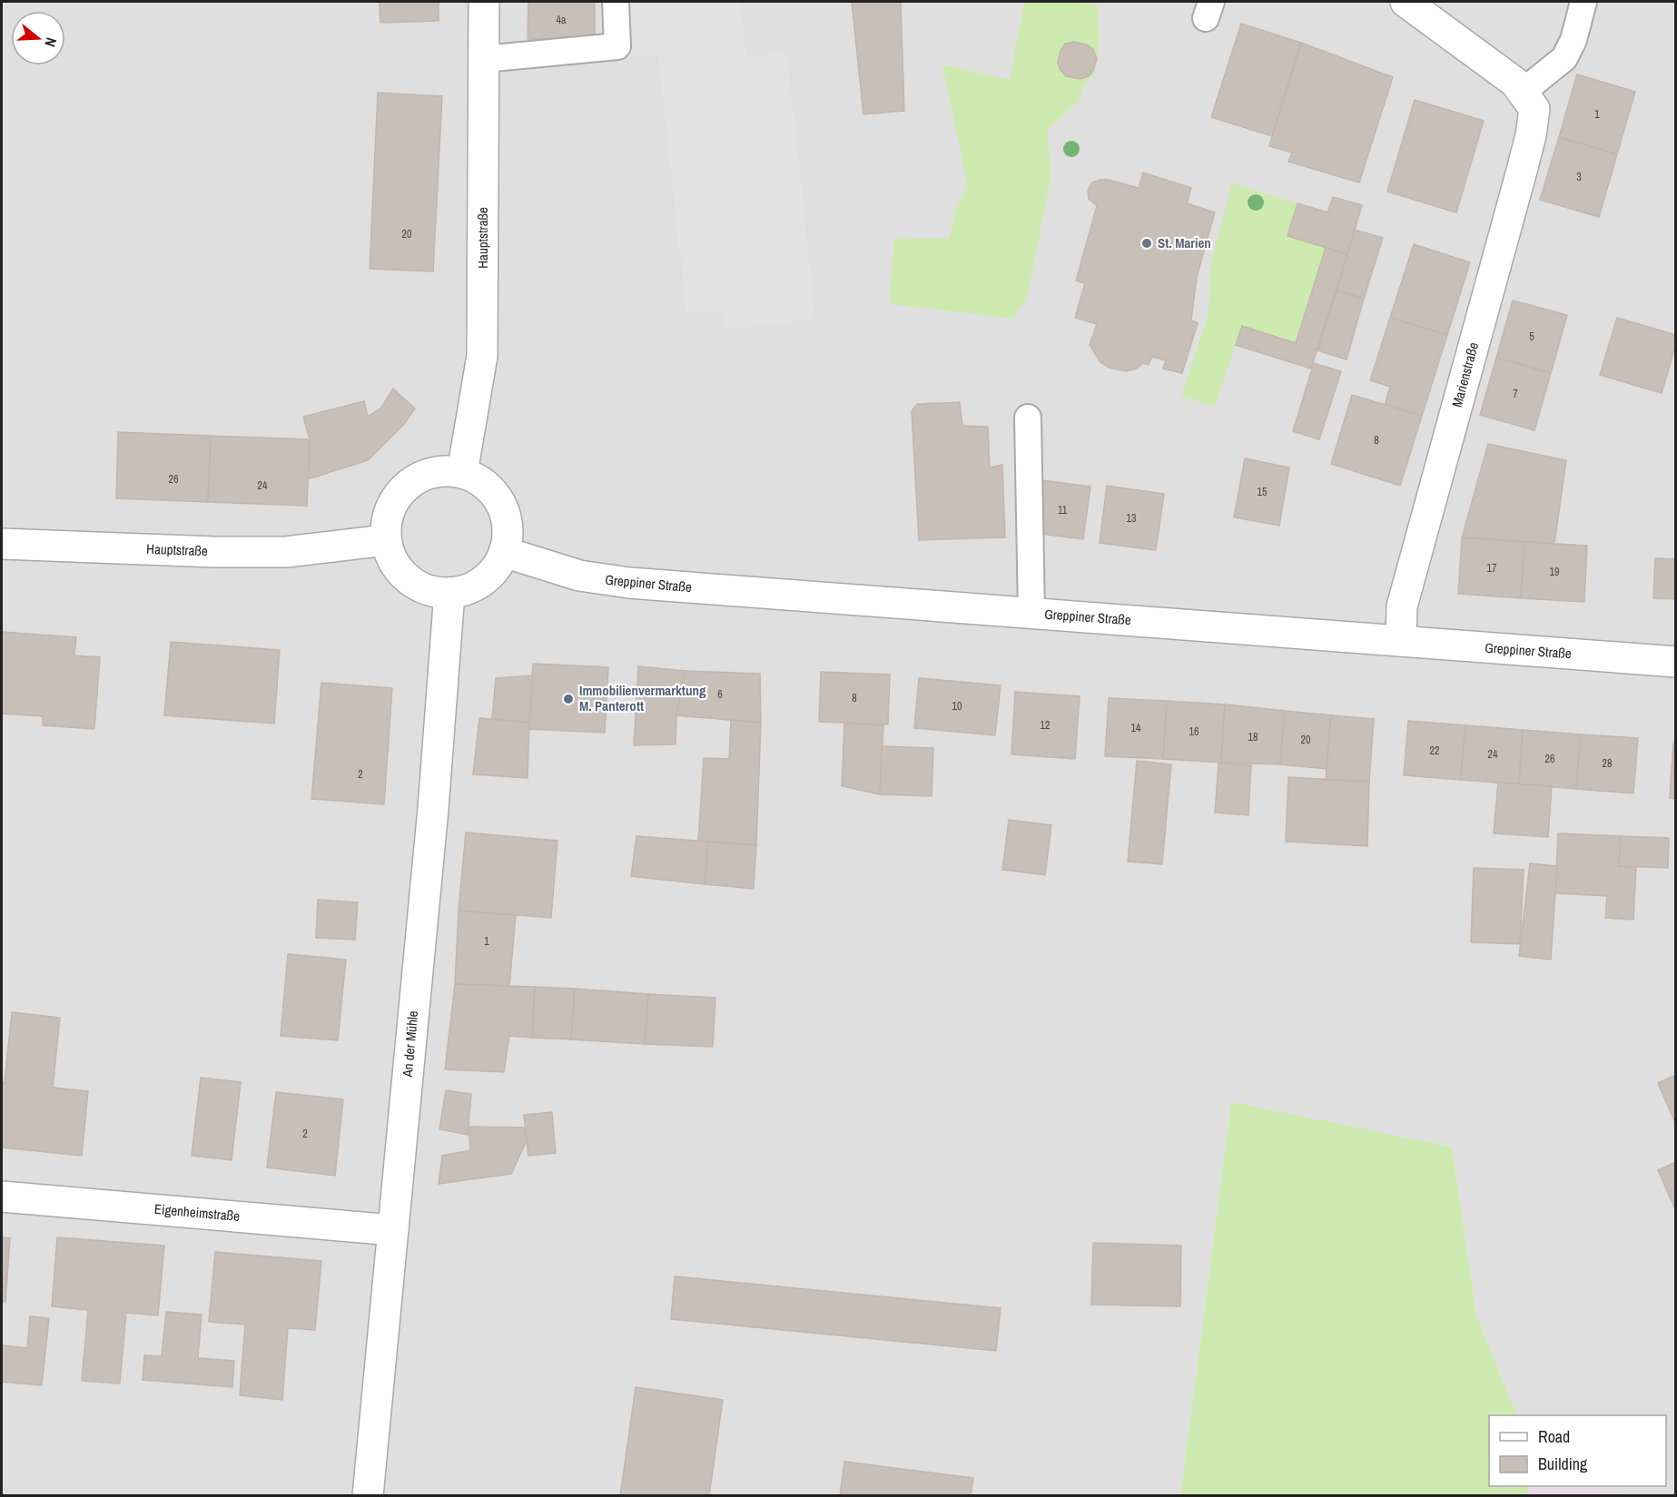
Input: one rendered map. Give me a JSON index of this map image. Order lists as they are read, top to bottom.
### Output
{
  "streets": {
    "street": [
      "Hauptstraße",
      "Marienstraße",
      "Greppiner Straße",
      "An der Mühle",
      "Eigenheimstraße"
    ]
  },
  "crossings": [
    ["Hauptstraße", "Greppiner Straße"],
    ["Hauptstraße", "An der Mühle"],
    ["Marienstraße", "Greppiner Straße"],
    ["Greppiner Straße", "An der Mühle"],
    ["An der Mühle", "Eigenheimstraße"]
  ],
  "places": ["St. Marien", "Immobilienvermarktung M. Panterott"],
  "house_numbers": [
    "4a",
    "1",
    "3",
    "20",
    "5",
    "7",
    "8",
    "26",
    "24",
    "15",
    "11",
    "13",
    "17",
    "19",
    "6",
    "8",
    "10",
    "12",
    "14",
    "16",
    "18",
    "20",
    "22",
    "24",
    "26",
    "28",
    "2",
    "1",
    "2"
  ],
  "legend": ["Road", "Building"],
  "north": "right"
}
